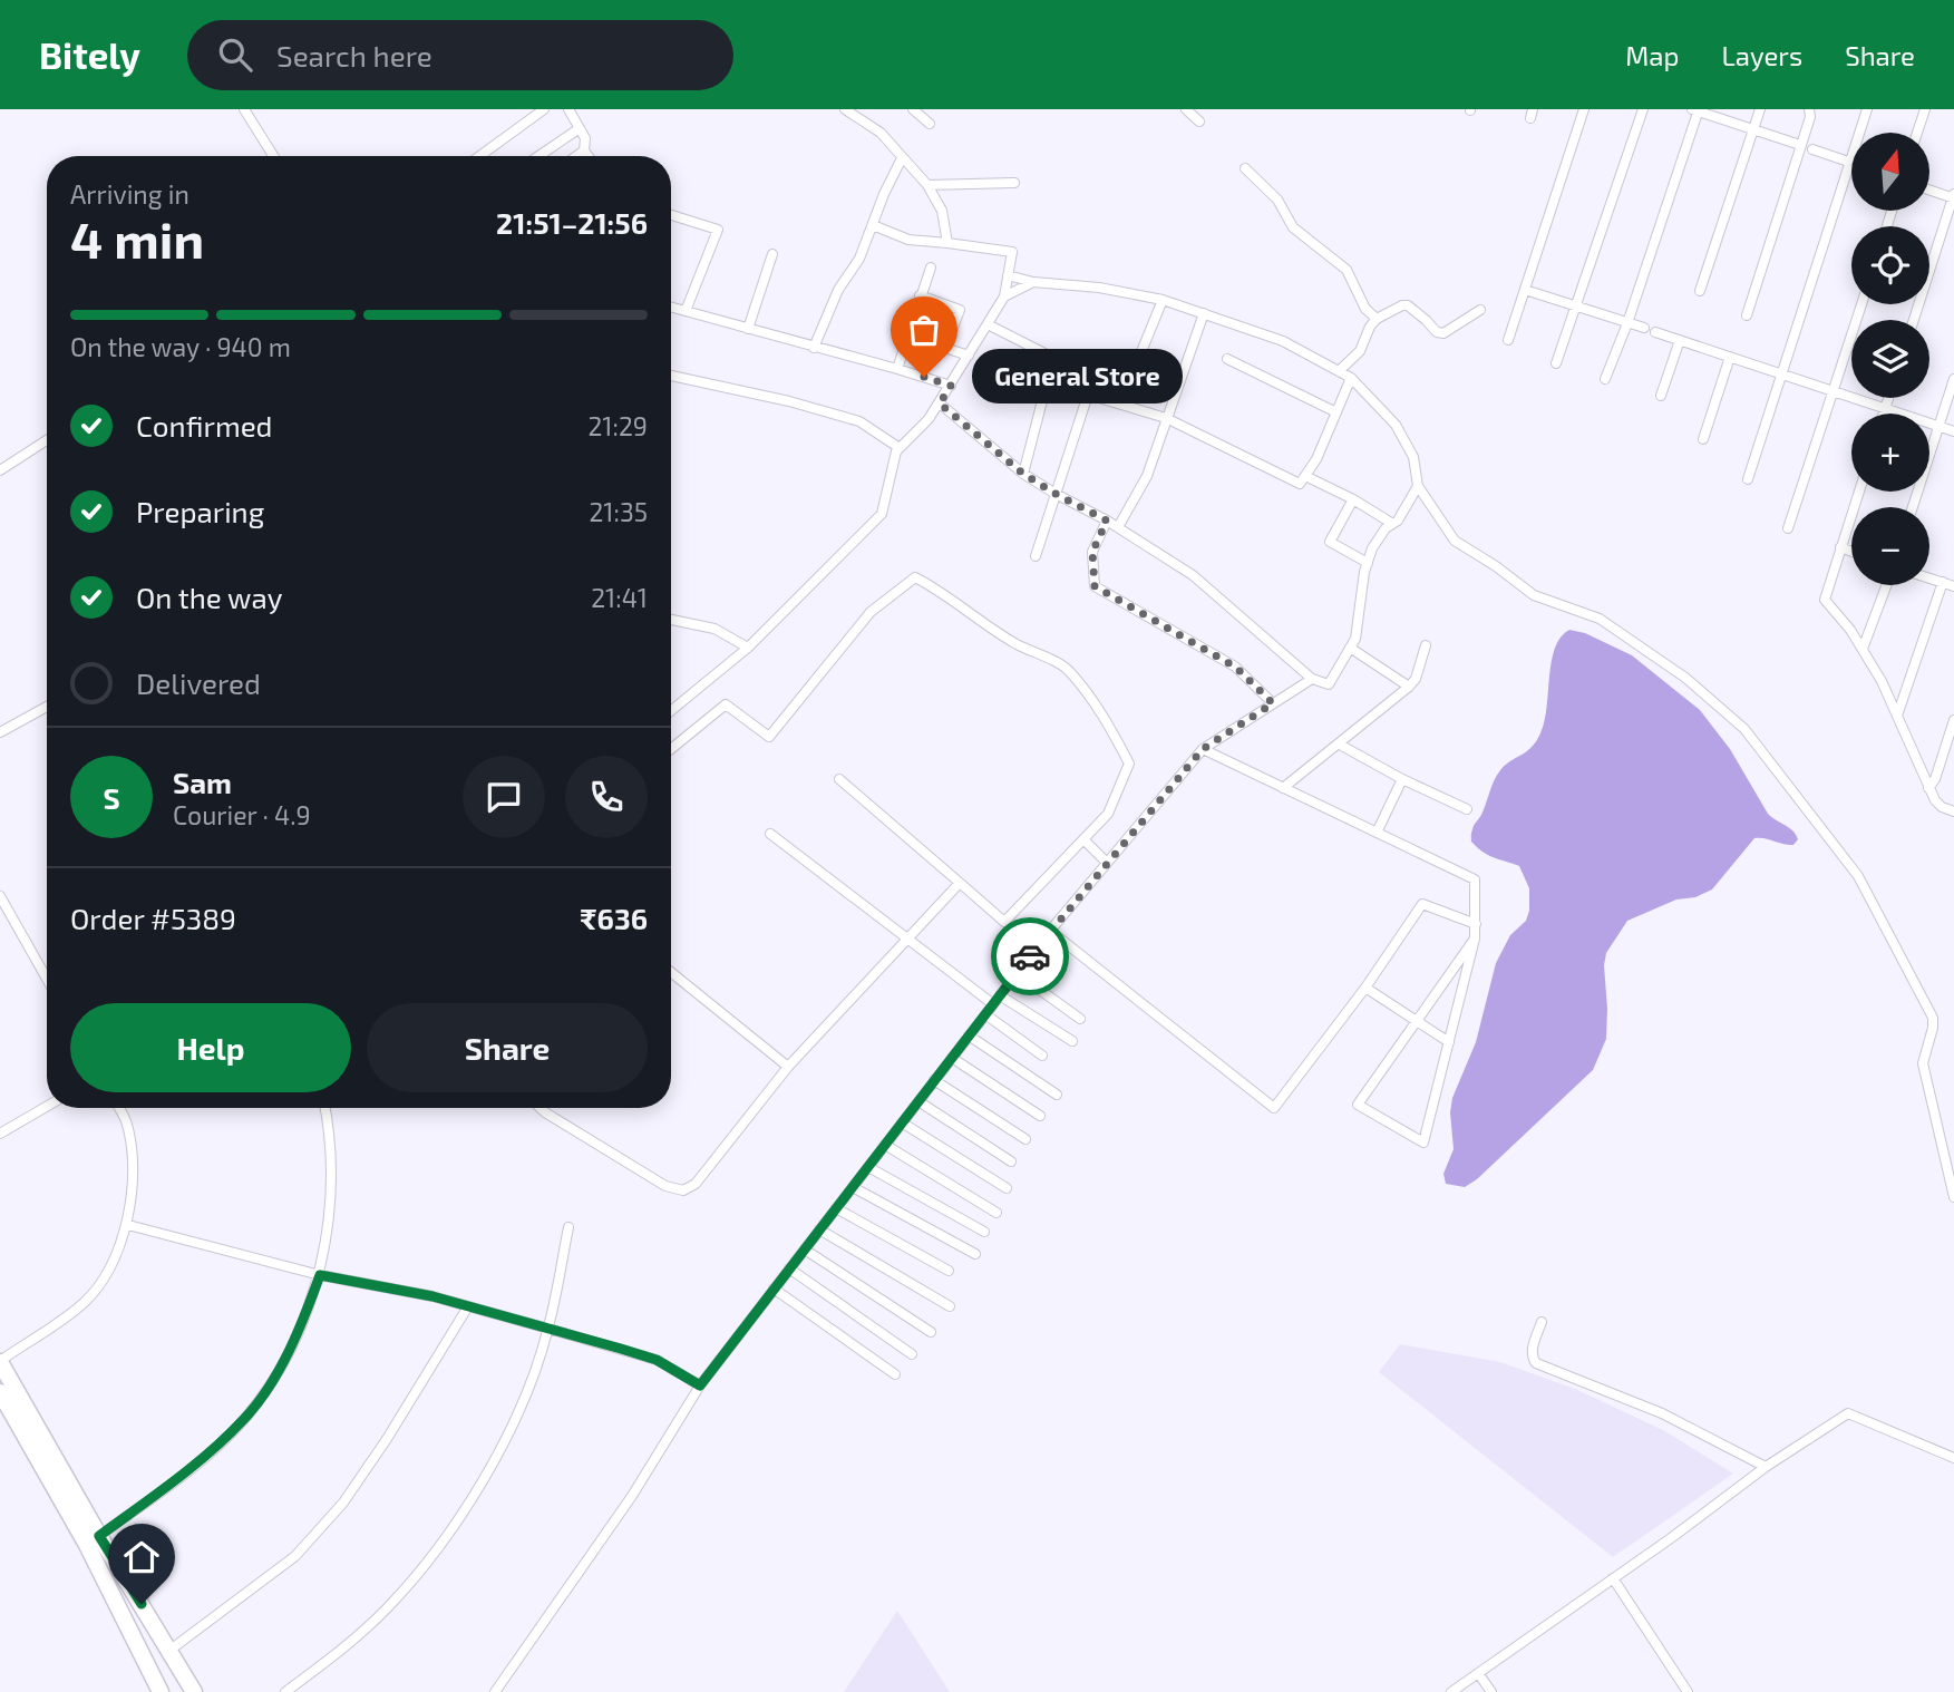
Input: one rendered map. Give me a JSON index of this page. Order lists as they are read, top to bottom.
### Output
{
  "places": ["General Store"],
  "north": "top",
  "page": {
    "header": "Bitely",
    "search": "Search here",
    "nav": ["Map", "Layers", "Share"],
    "map_buttons": ["+", "−"],
    "heading": ["4 min", "Arriving in", "21:51–21:56"],
    "panel": [
      "Sam",
      "Courier · 4.9",
      "Order #5389",
      "₹636"
    ],
    "bar": "On the way · 940 m",
    "bubble": "General Store",
    "list": [
      ["Confirmed", "21:29"],
      ["Preparing", "21:35"],
      ["On the way", "21:41"],
      "Delivered"
    ],
    "round": "S",
    "buttons": ["Help", "Share"]
  }
}
